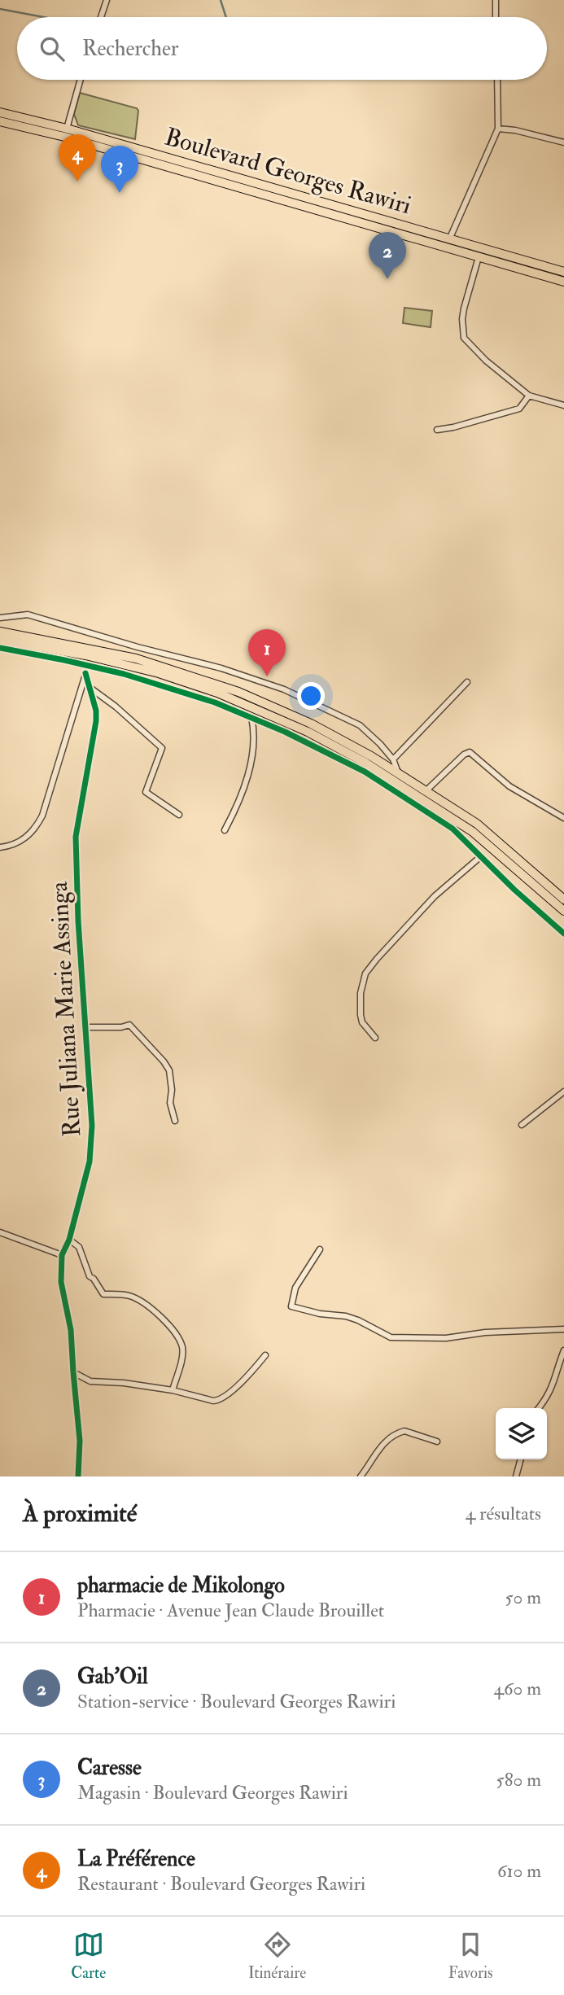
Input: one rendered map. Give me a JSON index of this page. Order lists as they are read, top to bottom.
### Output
{
  "streets": {
    "main road": ["Boulevard Georges Rawiri"],
    "street": ["Rue Juliana Marie Assinga"]
  },
  "page": {
    "search": "Rechercher",
    "pins": [
      "4",
      "3",
      "2",
      "1"
    ],
    "heading": ["À proximité", "4 résultats"],
    "list": [
      {
        "mark": "1",
        "name": "pharmacie de Mikolongo",
        "note": "Pharmacie · Avenue Jean Claude Brouillet",
        "value": "50 m"
      },
      {
        "mark": "2",
        "name": "Gab'Oil",
        "note": "Station-service · Boulevard Georges Rawiri",
        "value": "460 m"
      },
      {
        "mark": "3",
        "name": "Caresse",
        "note": "Magasin · Boulevard Georges Rawiri",
        "value": "580 m"
      },
      {
        "mark": "4",
        "name": "La Préférence",
        "note": "Restaurant · Boulevard Georges Rawiri",
        "value": "610 m"
      }
    ],
    "nav": ["Carte", "Itinéraire", "Favoris"]
  }
}
